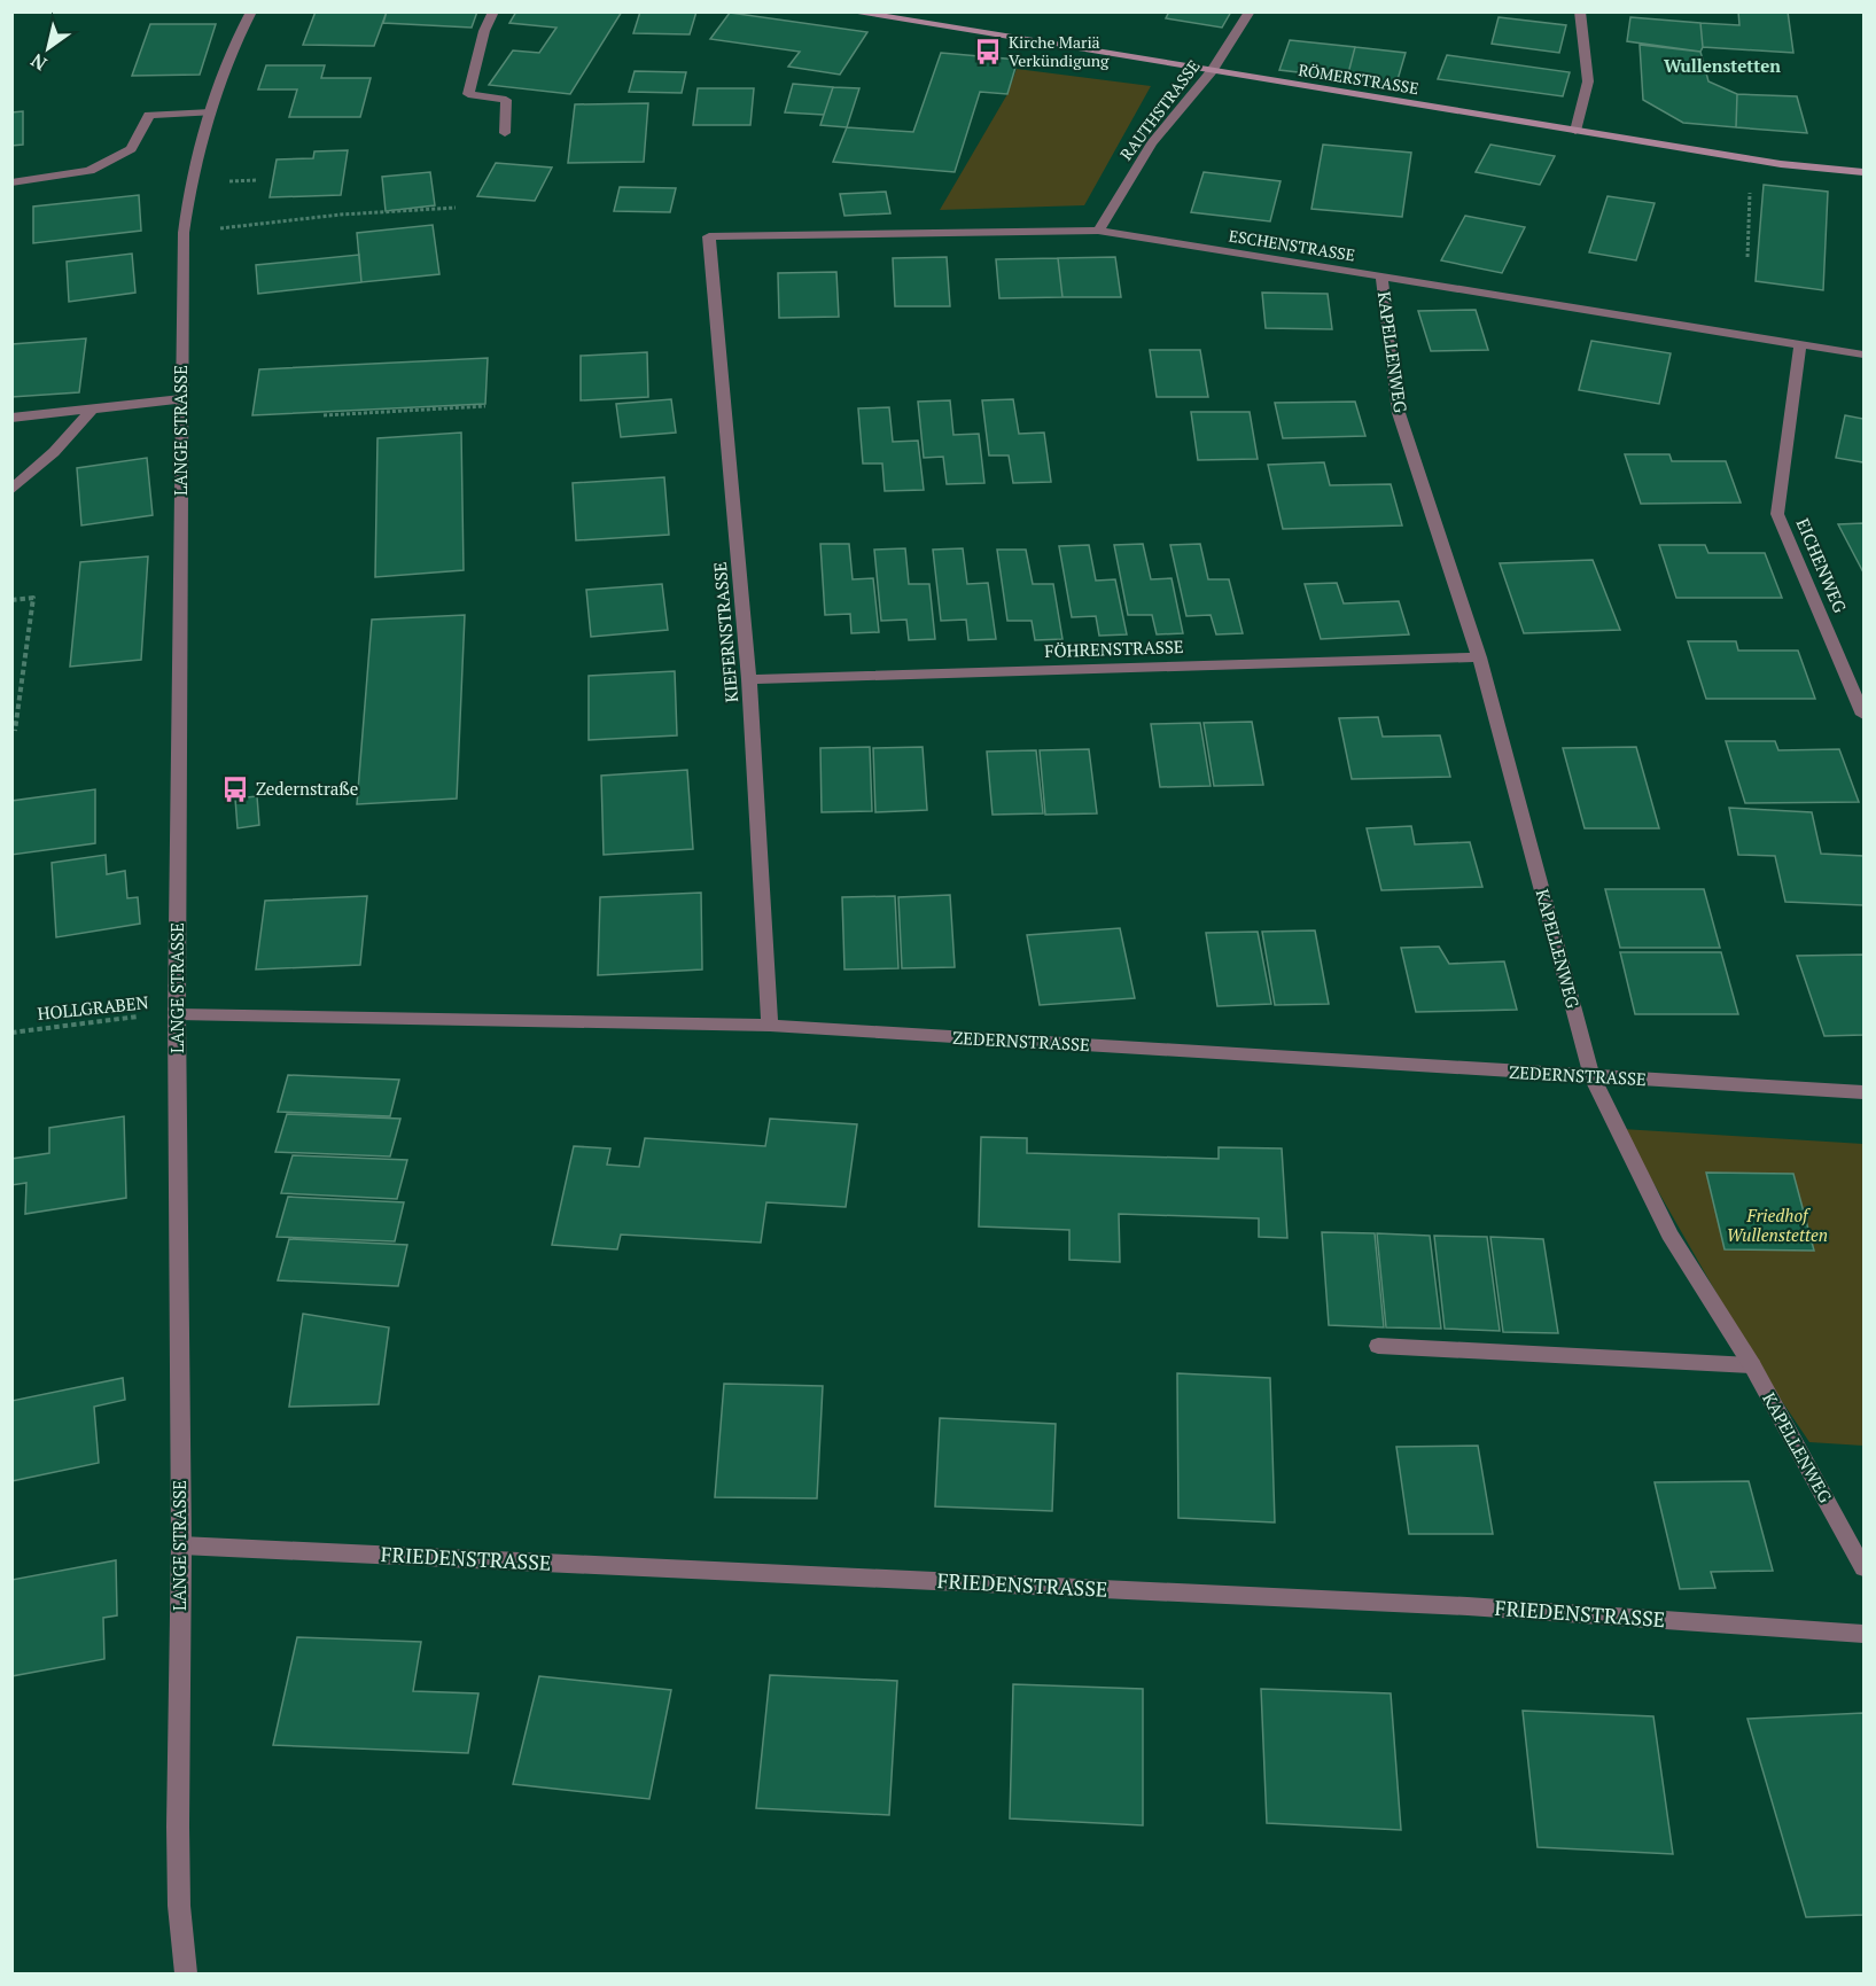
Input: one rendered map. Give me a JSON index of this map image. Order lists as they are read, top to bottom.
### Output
{
  "streets": {
    "main road": ["RÖMERSTRASSE"],
    "street": [
      "RAUTHSTRASSE",
      "ESCHENSTRASSE",
      "KAPELLENWEG",
      "LANGE STRASSE",
      "EICHENWEG",
      "KIEFERNSTRASSE",
      "FÖHRENSTRASSE",
      "ZEDERNSTRASSE",
      "FRIEDENSTRASSE"
    ],
    "path": ["HOLLGRABEN"]
  },
  "crossings": [
    ["RÖMERSTRASSE", "RAUTHSTRASSE"],
    ["RAUTHSTRASSE", "ESCHENSTRASSE"],
    ["ESCHENSTRASSE", "KAPELLENWEG"],
    ["ESCHENSTRASSE", "EICHENWEG"],
    ["ESCHENSTRASSE", "KIEFERNSTRASSE"],
    ["KAPELLENWEG", "FÖHRENSTRASSE"],
    ["KAPELLENWEG", "ZEDERNSTRASSE"],
    ["LANGE STRASSE", "HOLLGRABEN"],
    ["LANGE STRASSE", "ZEDERNSTRASSE"],
    ["LANGE STRASSE", "FRIEDENSTRASSE"],
    ["KIEFERNSTRASSE", "FÖHRENSTRASSE"],
    ["KIEFERNSTRASSE", "ZEDERNSTRASSE"],
    ["HOLLGRABEN", "ZEDERNSTRASSE"]
  ],
  "districts": ["Wullenstetten"],
  "parks": ["Friedhof Wullenstetten"],
  "places": {
    "bus stop": ["Kirche Mariä Verkündigung", "Zedernstraße"]
  },
  "north": "bottom left"
}
